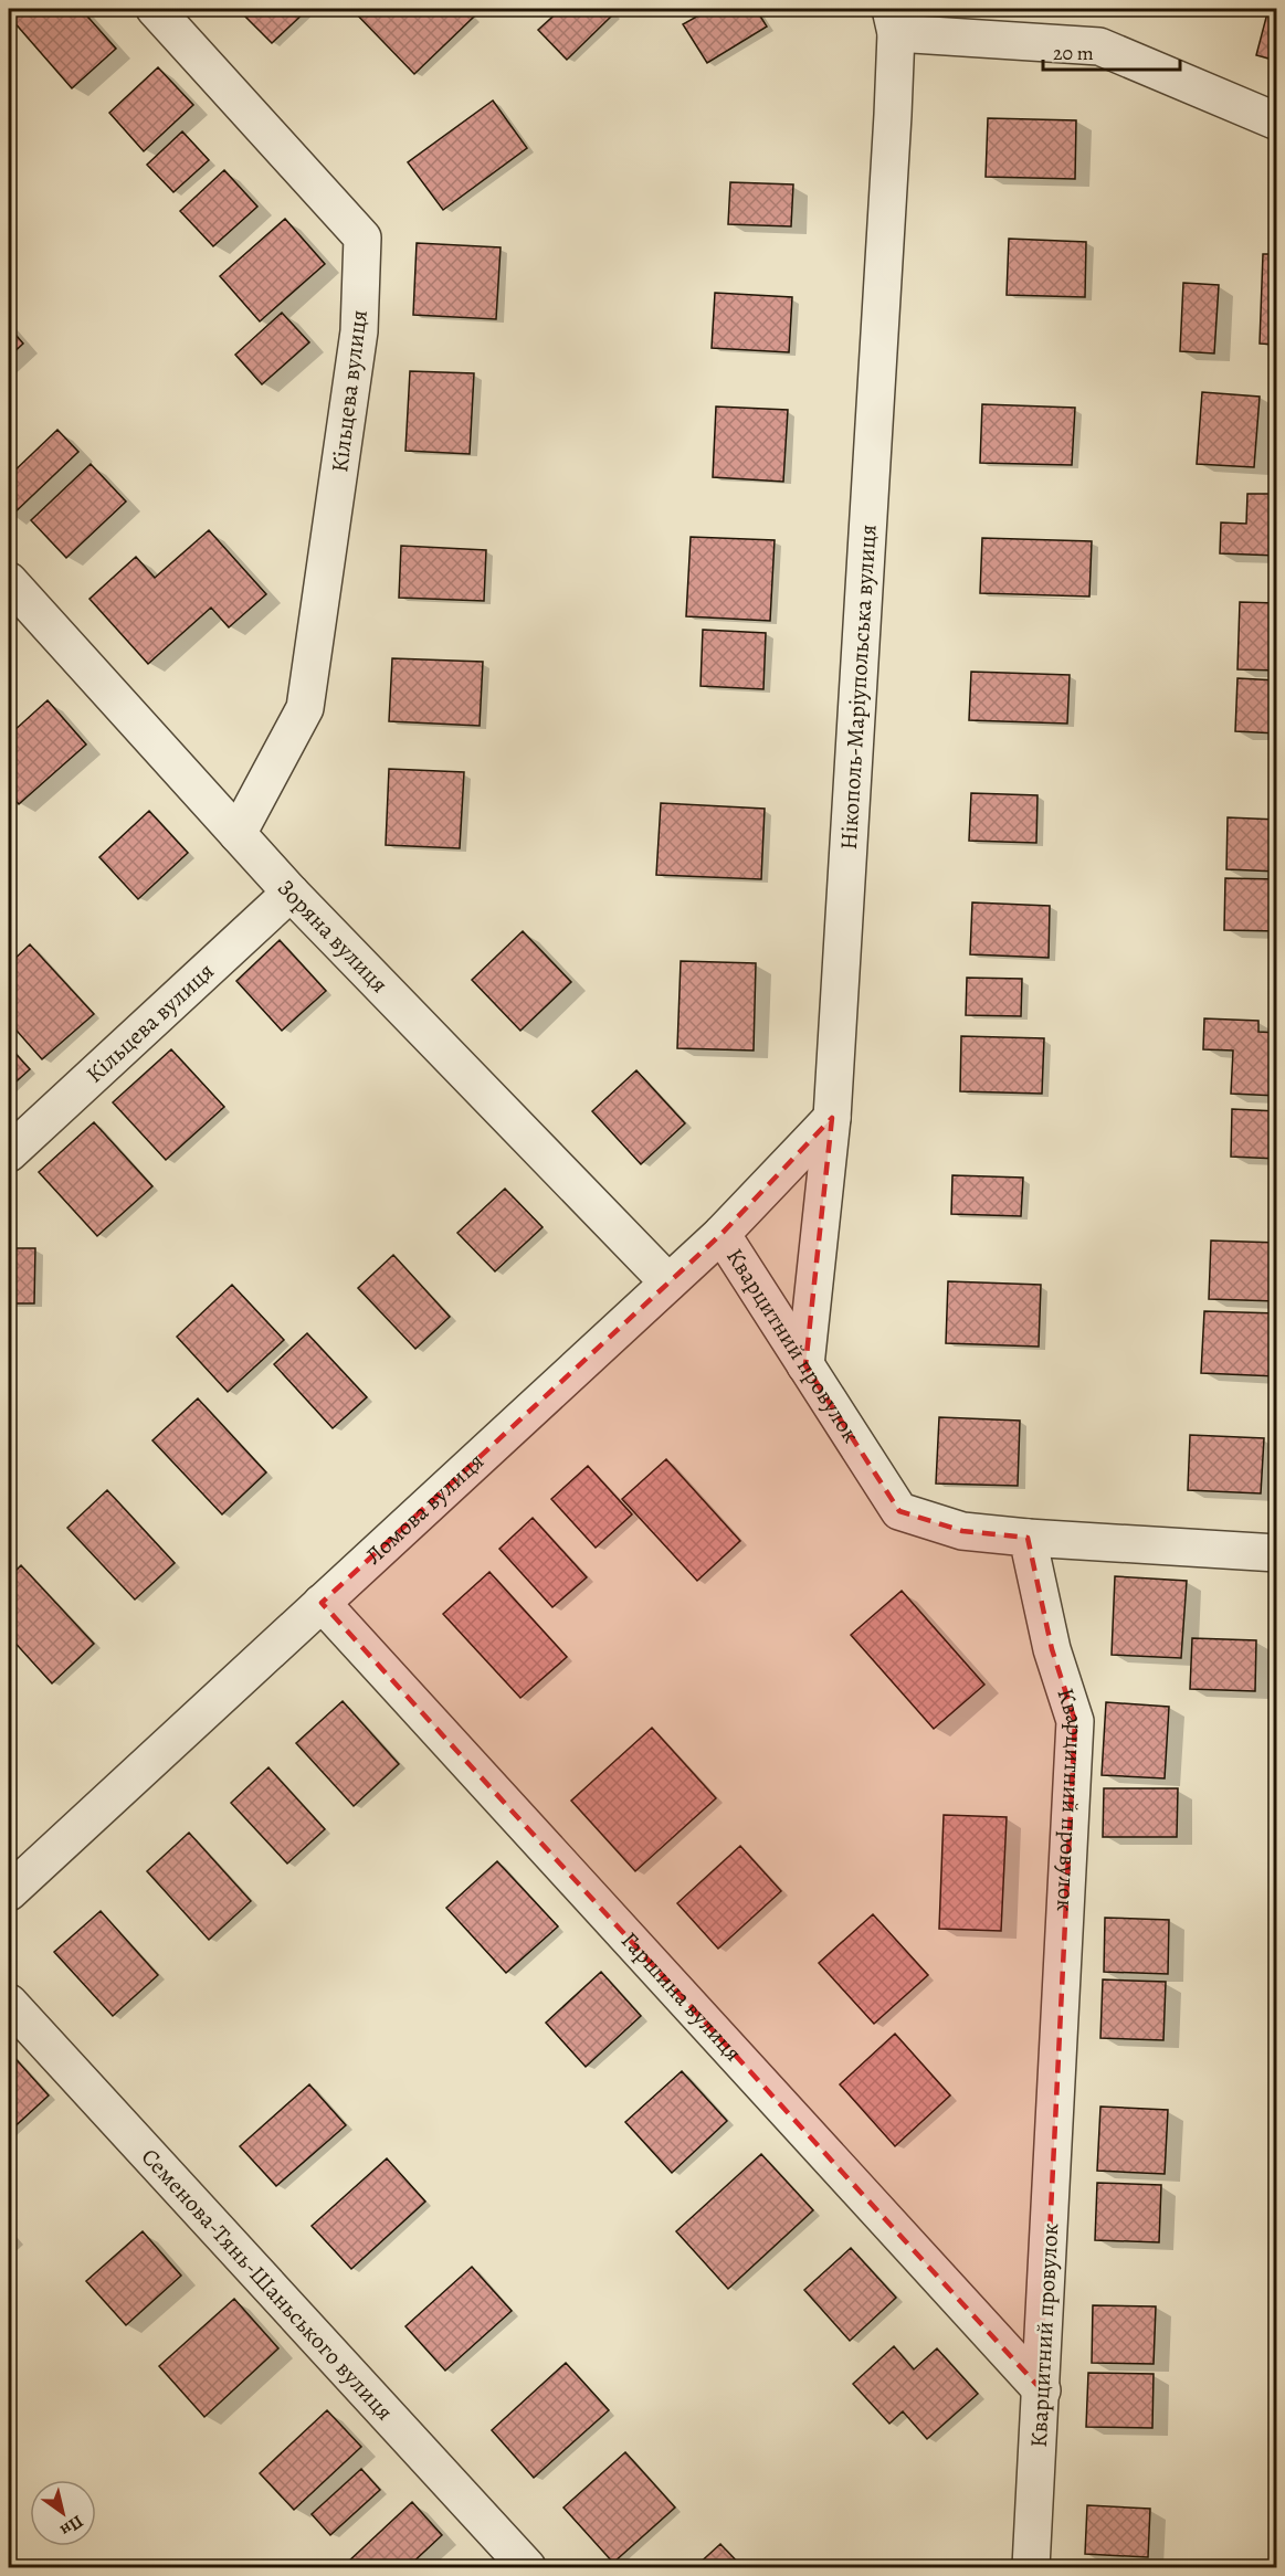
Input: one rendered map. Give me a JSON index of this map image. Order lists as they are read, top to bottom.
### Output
{
  "streets": {
    "street": [
      "Кільцева вулиця",
      "Нікополь-Маріупольська вулиця",
      "Зоряна вулиця",
      "Кварцитний провулок",
      "Ломова вулиця",
      "Гаршина вулиця",
      "Семенова-Тянь-Шаньського вулиця"
    ]
  },
  "crossings": [
    ["Кільцева вулиця", "Зоряна вулиця"],
    ["Нікополь-Маріупольська вулиця", "Кварцитний провулок"],
    ["Нікополь-Маріупольська вулиця", "Ломова вулиця"],
    ["Зоряна вулиця", "Ломова вулиця"],
    ["Кварцитний провулок", "Ломова вулиця"],
    ["Кварцитний провулок", "Гаршина вулиця"],
    ["Ломова вулиця", "Гаршина вулиця"]
  ],
  "scale_bar": "20 m",
  "north": "bottom right"
}
